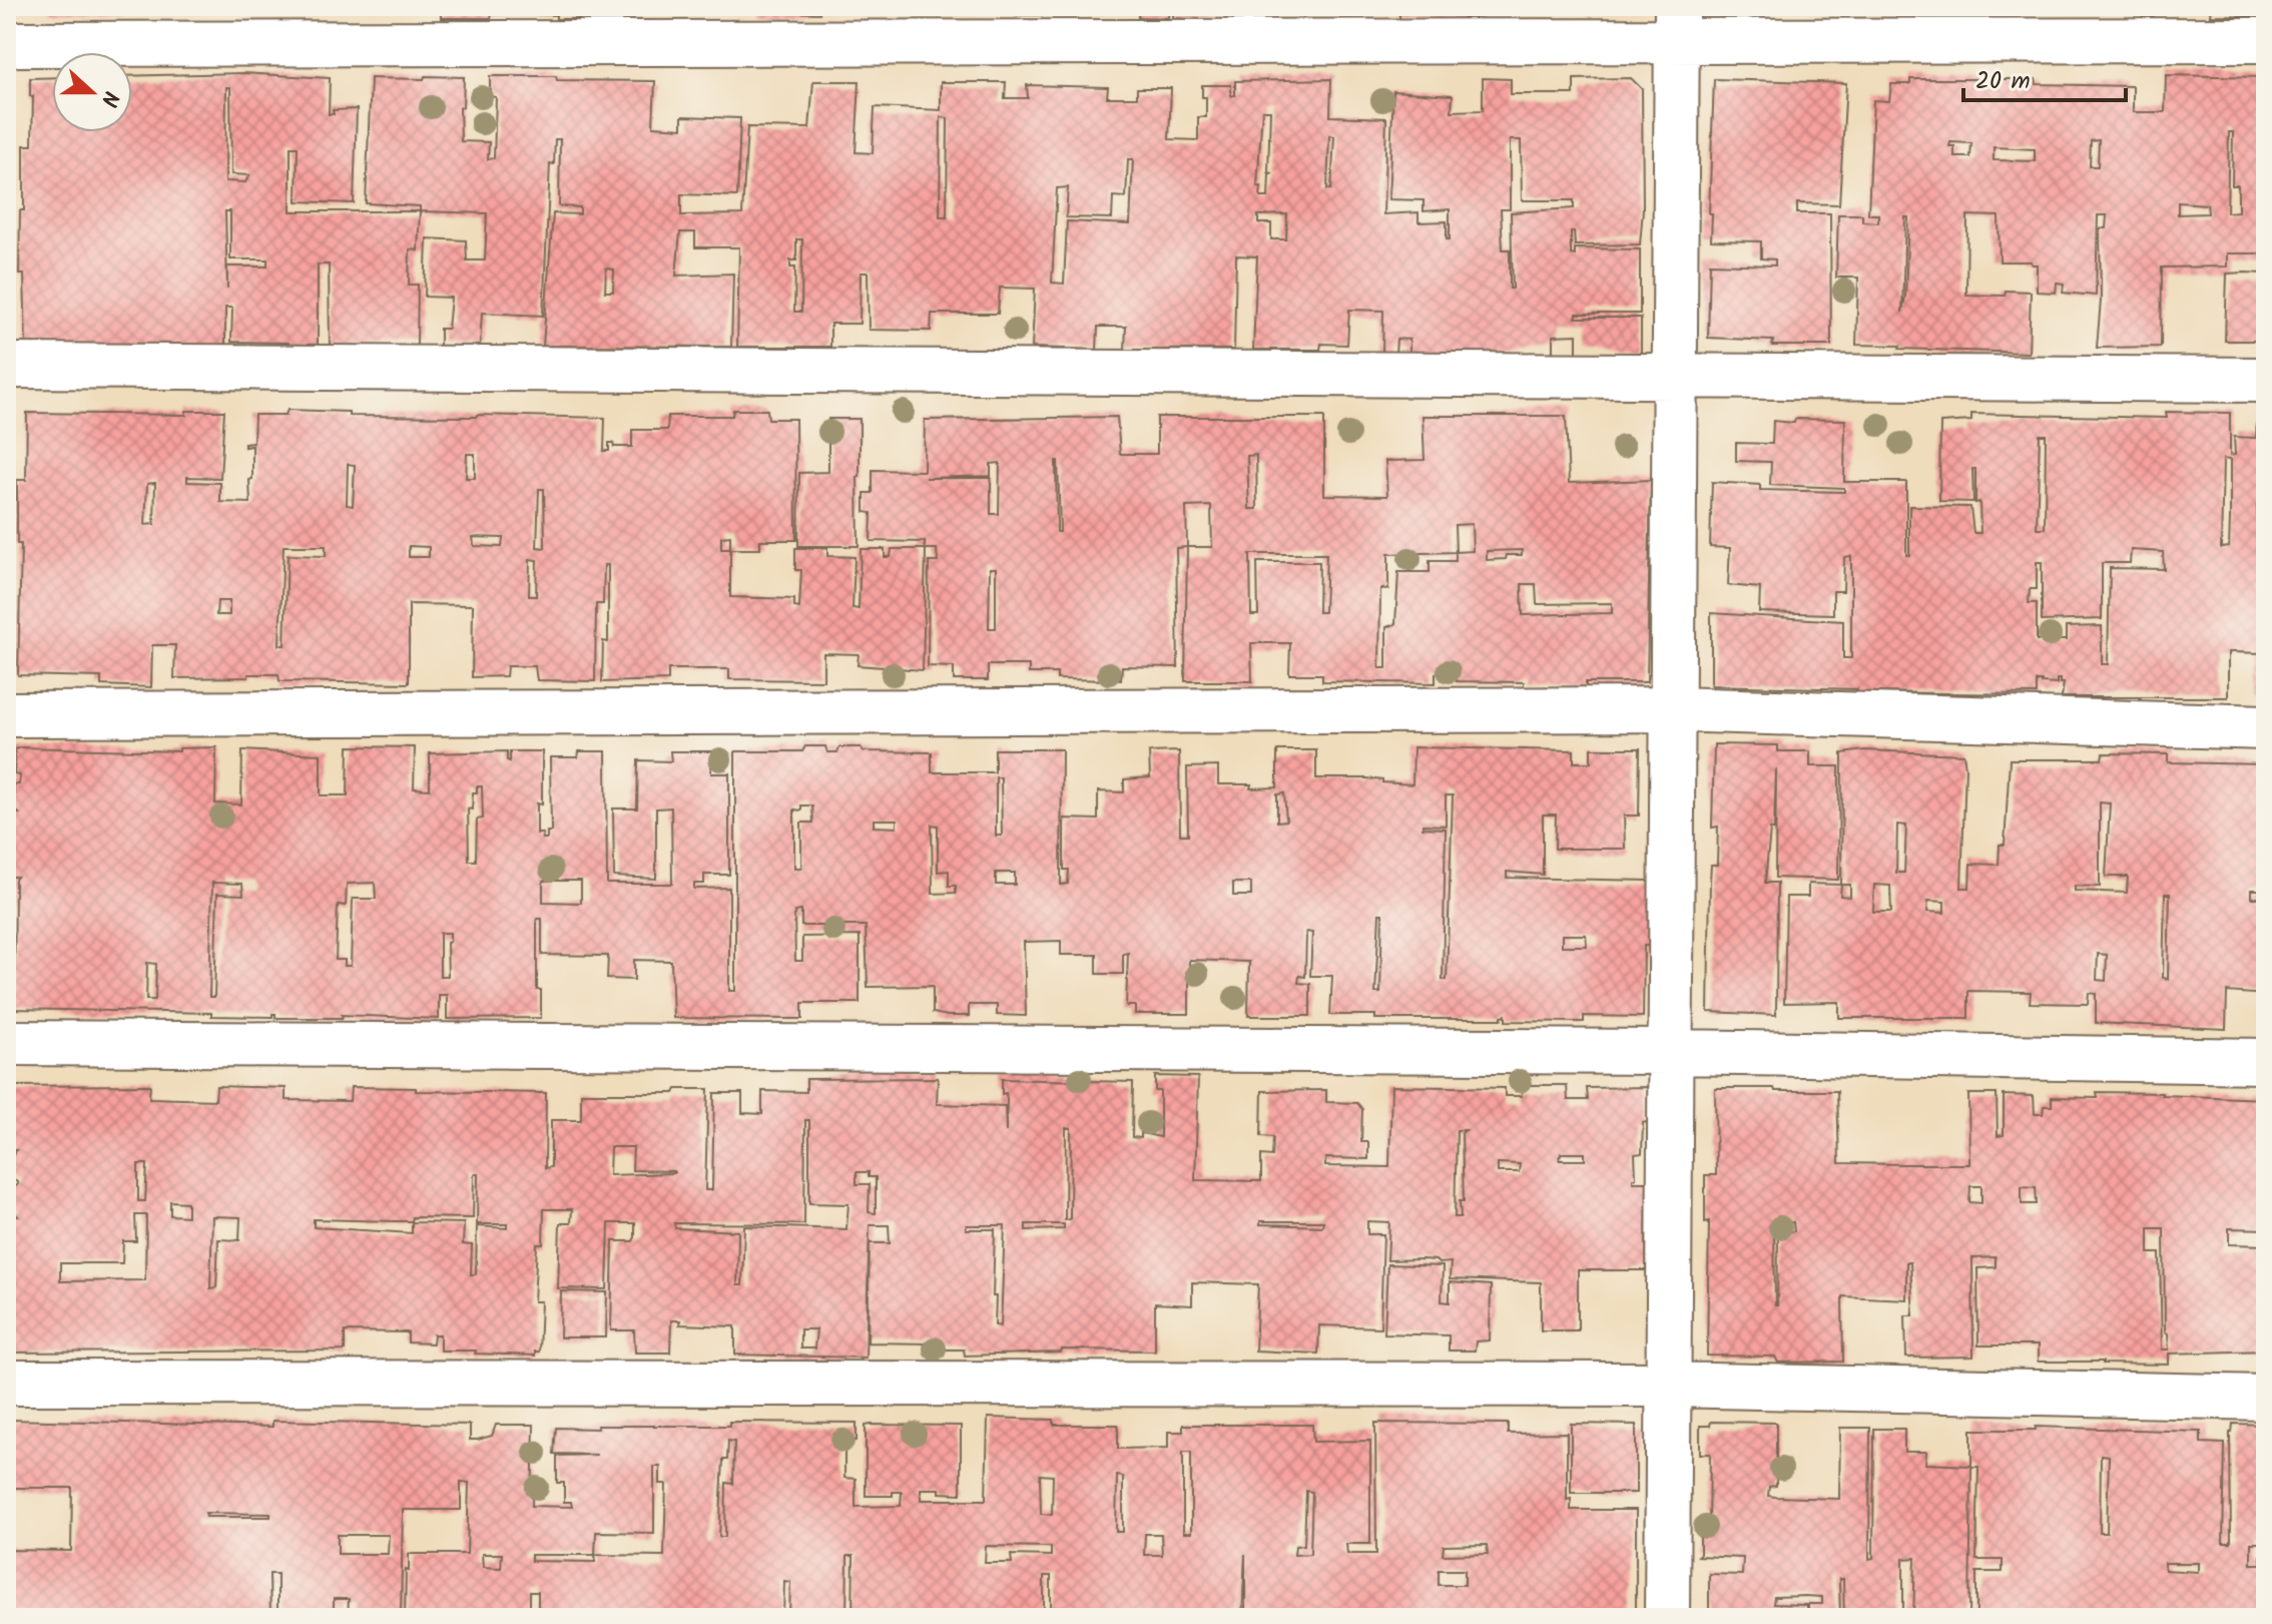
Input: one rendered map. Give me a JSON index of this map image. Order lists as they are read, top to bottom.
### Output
{
  "scale_bar": "20 m",
  "north": "right"
}
